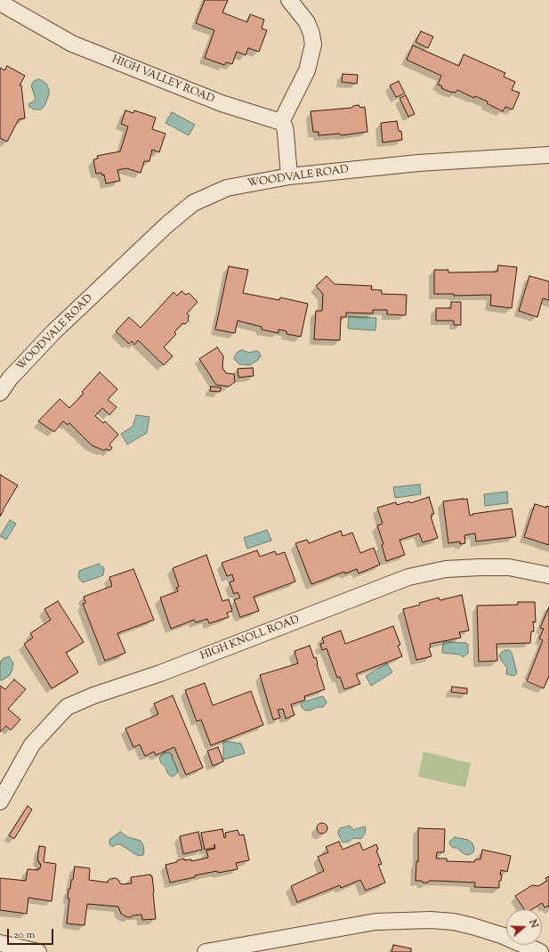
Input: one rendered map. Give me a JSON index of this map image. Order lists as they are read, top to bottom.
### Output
{
  "streets": {
    "street": ["HIGH VALLEY ROAD", "WOODVALE ROAD", "HIGH KNOLL ROAD"]
  },
  "scale_bar": "20 m",
  "north": "right"
}
